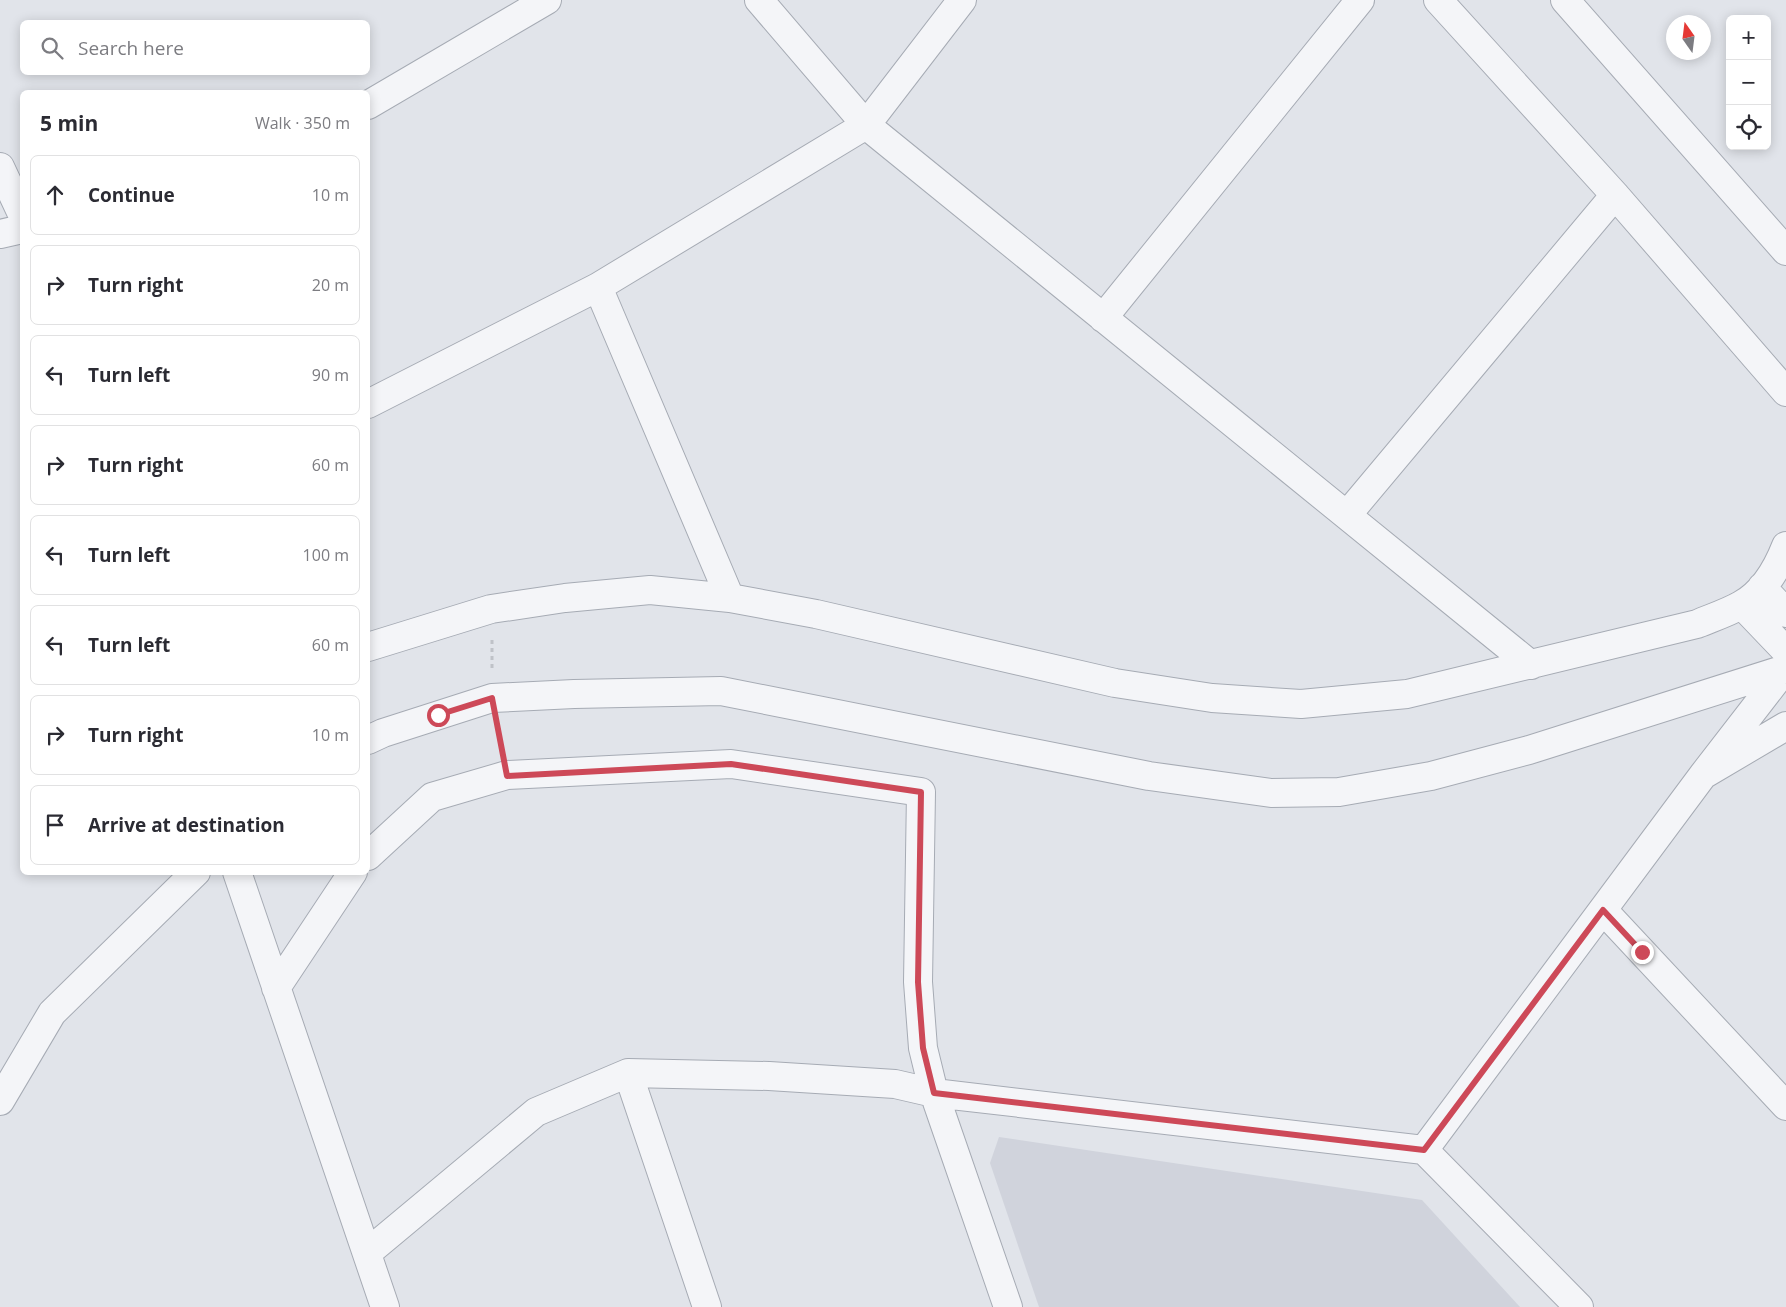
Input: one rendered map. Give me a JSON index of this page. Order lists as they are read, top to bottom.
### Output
{
  "north": "top",
  "page": {
    "map_buttons": ["+", "−"],
    "search": "Search here",
    "heading": ["5 min", "Walk · 350 m"],
    "list": [
      ["Continue", "10 m"],
      ["Turn right", "20 m"],
      ["Turn left", "90 m"],
      ["Turn right", "60 m"],
      ["Turn left", "100 m"],
      ["Turn left", "60 m"],
      ["Turn right", "10 m"],
      "Arrive at destination"
    ]
  }
}
